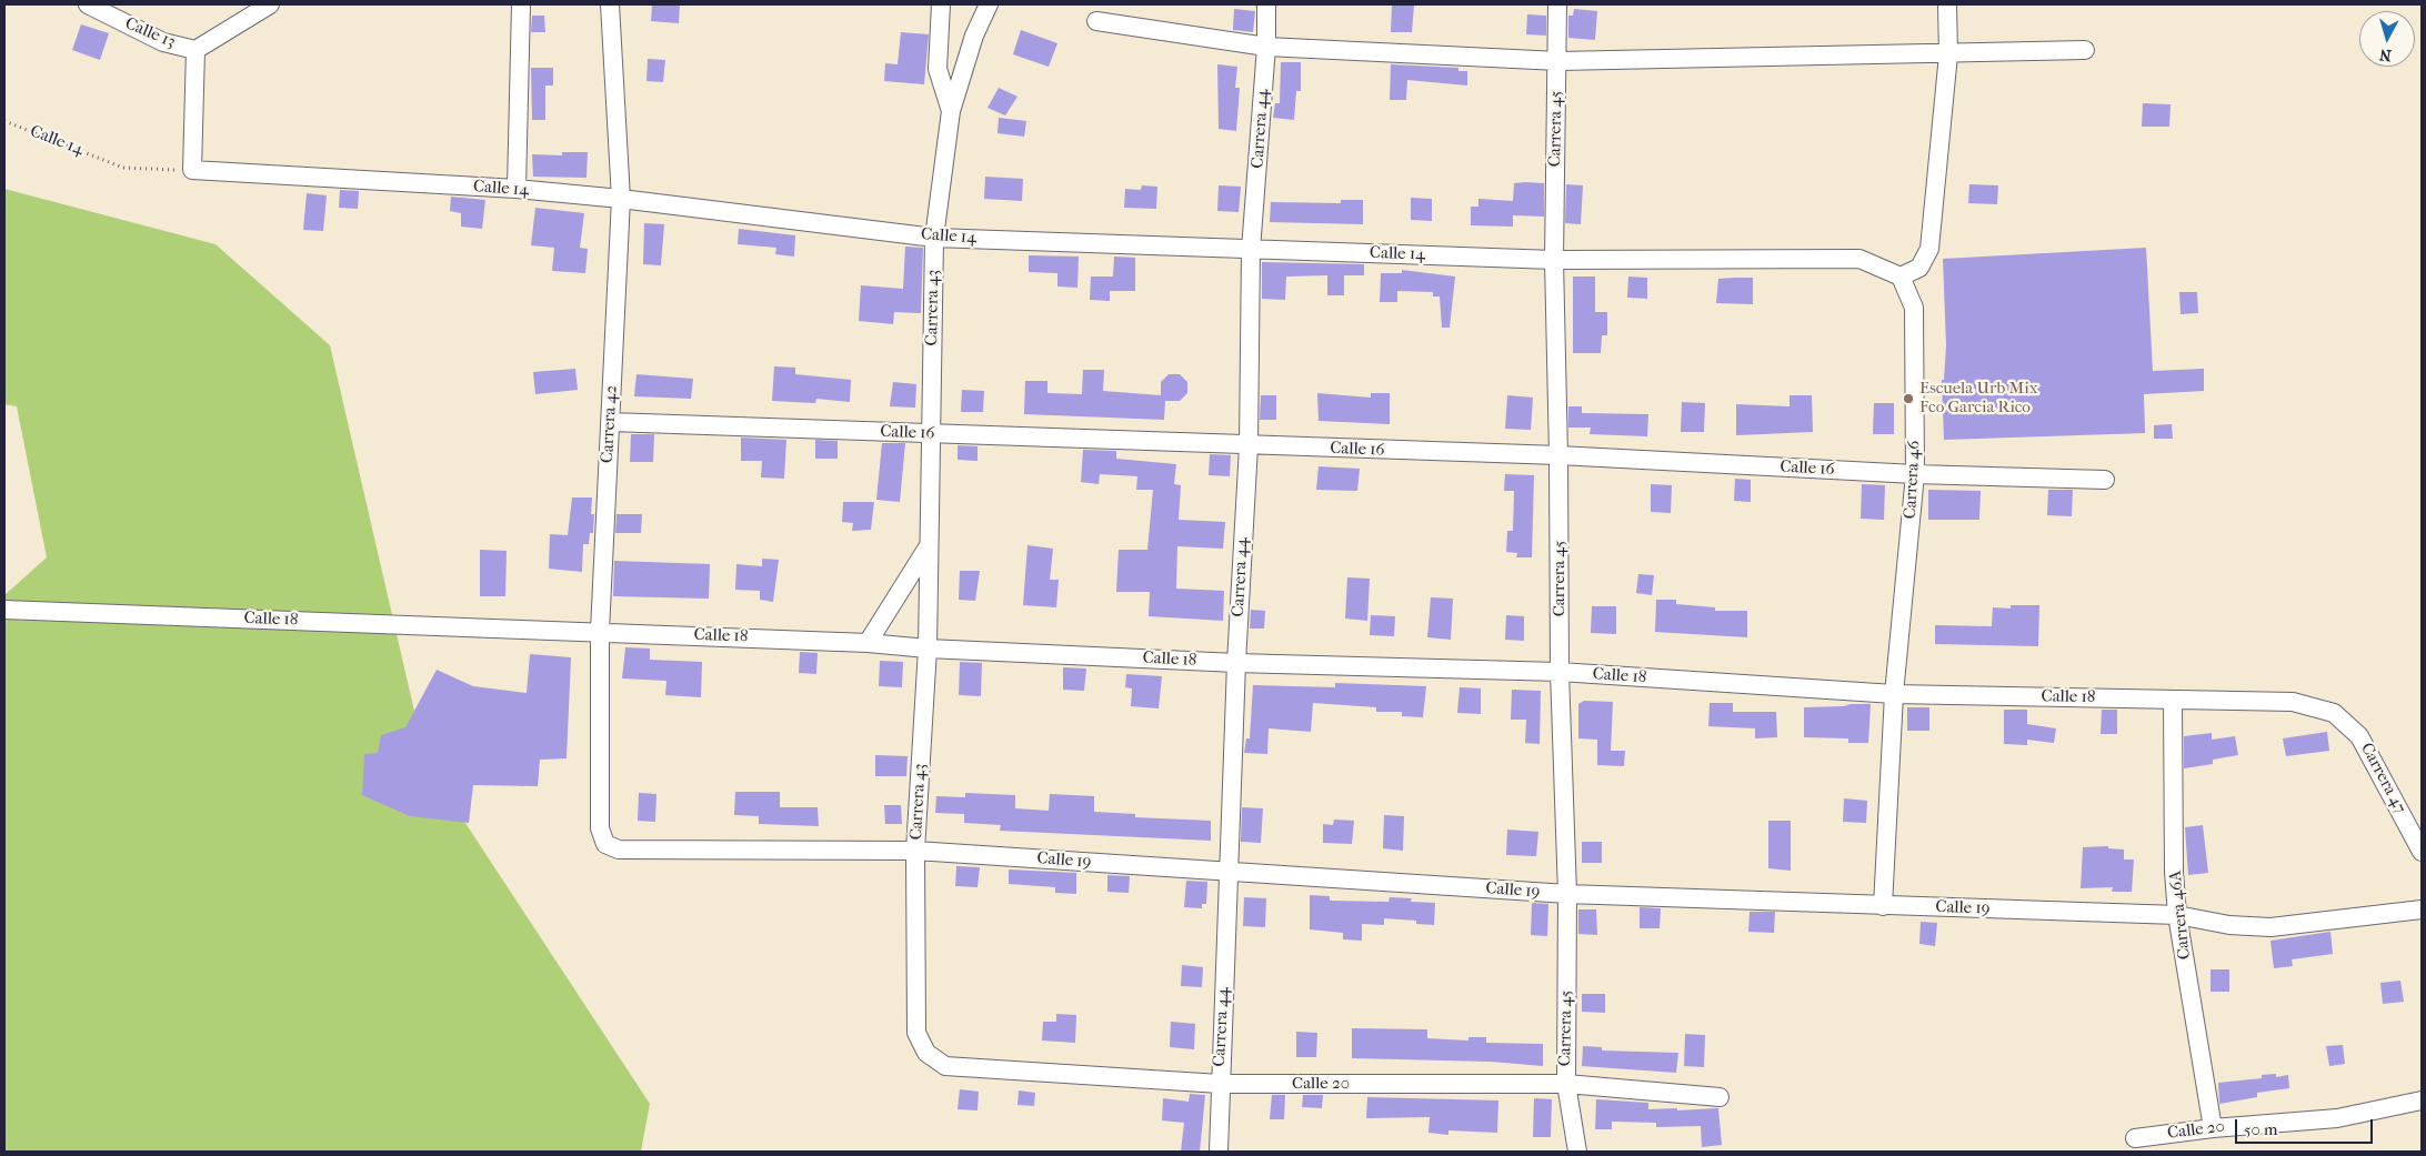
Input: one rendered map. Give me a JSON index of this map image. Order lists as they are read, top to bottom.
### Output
{
  "streets": {
    "street": [
      "Calle 13",
      "Carrera 44",
      "Carrera 45",
      "Calle 14",
      "Carrera 43",
      "Carrera 42",
      "Calle 16",
      "Carrera 46",
      "Calle 18",
      "Carrera 47",
      "Calle 19",
      "Carrera 46A",
      "Calle 20"
    ]
  },
  "crossings": [
    ["Carrera 44", "Calle 14"],
    ["Carrera 44", "Calle 16"],
    ["Carrera 44", "Calle 18"],
    ["Carrera 44", "Calle 19"],
    ["Carrera 44", "Calle 20"],
    ["Carrera 45", "Calle 14"],
    ["Carrera 45", "Calle 16"],
    ["Carrera 45", "Calle 18"],
    ["Carrera 45", "Calle 19"],
    ["Carrera 45", "Calle 20"],
    ["Calle 14", "Carrera 43"],
    ["Calle 14", "Carrera 42"],
    ["Calle 14", "Carrera 46"],
    ["Carrera 43", "Calle 16"],
    ["Carrera 43", "Calle 18"],
    ["Carrera 43", "Calle 19"],
    ["Carrera 43", "Calle 20"],
    ["Carrera 42", "Calle 16"],
    ["Carrera 42", "Calle 18"],
    ["Carrera 42", "Calle 19"],
    ["Calle 16", "Carrera 46"],
    ["Carrera 46", "Calle 18"],
    ["Carrera 46", "Calle 19"],
    ["Calle 18", "Carrera 47"],
    ["Calle 18", "Carrera 46A"],
    ["Calle 19", "Carrera 46A"],
    ["Carrera 46A", "Calle 20"]
  ],
  "places": ["Escuela Urb Mix Fco Garcia Rico"],
  "scale_bar": "50 m",
  "north": "bottom"
}
